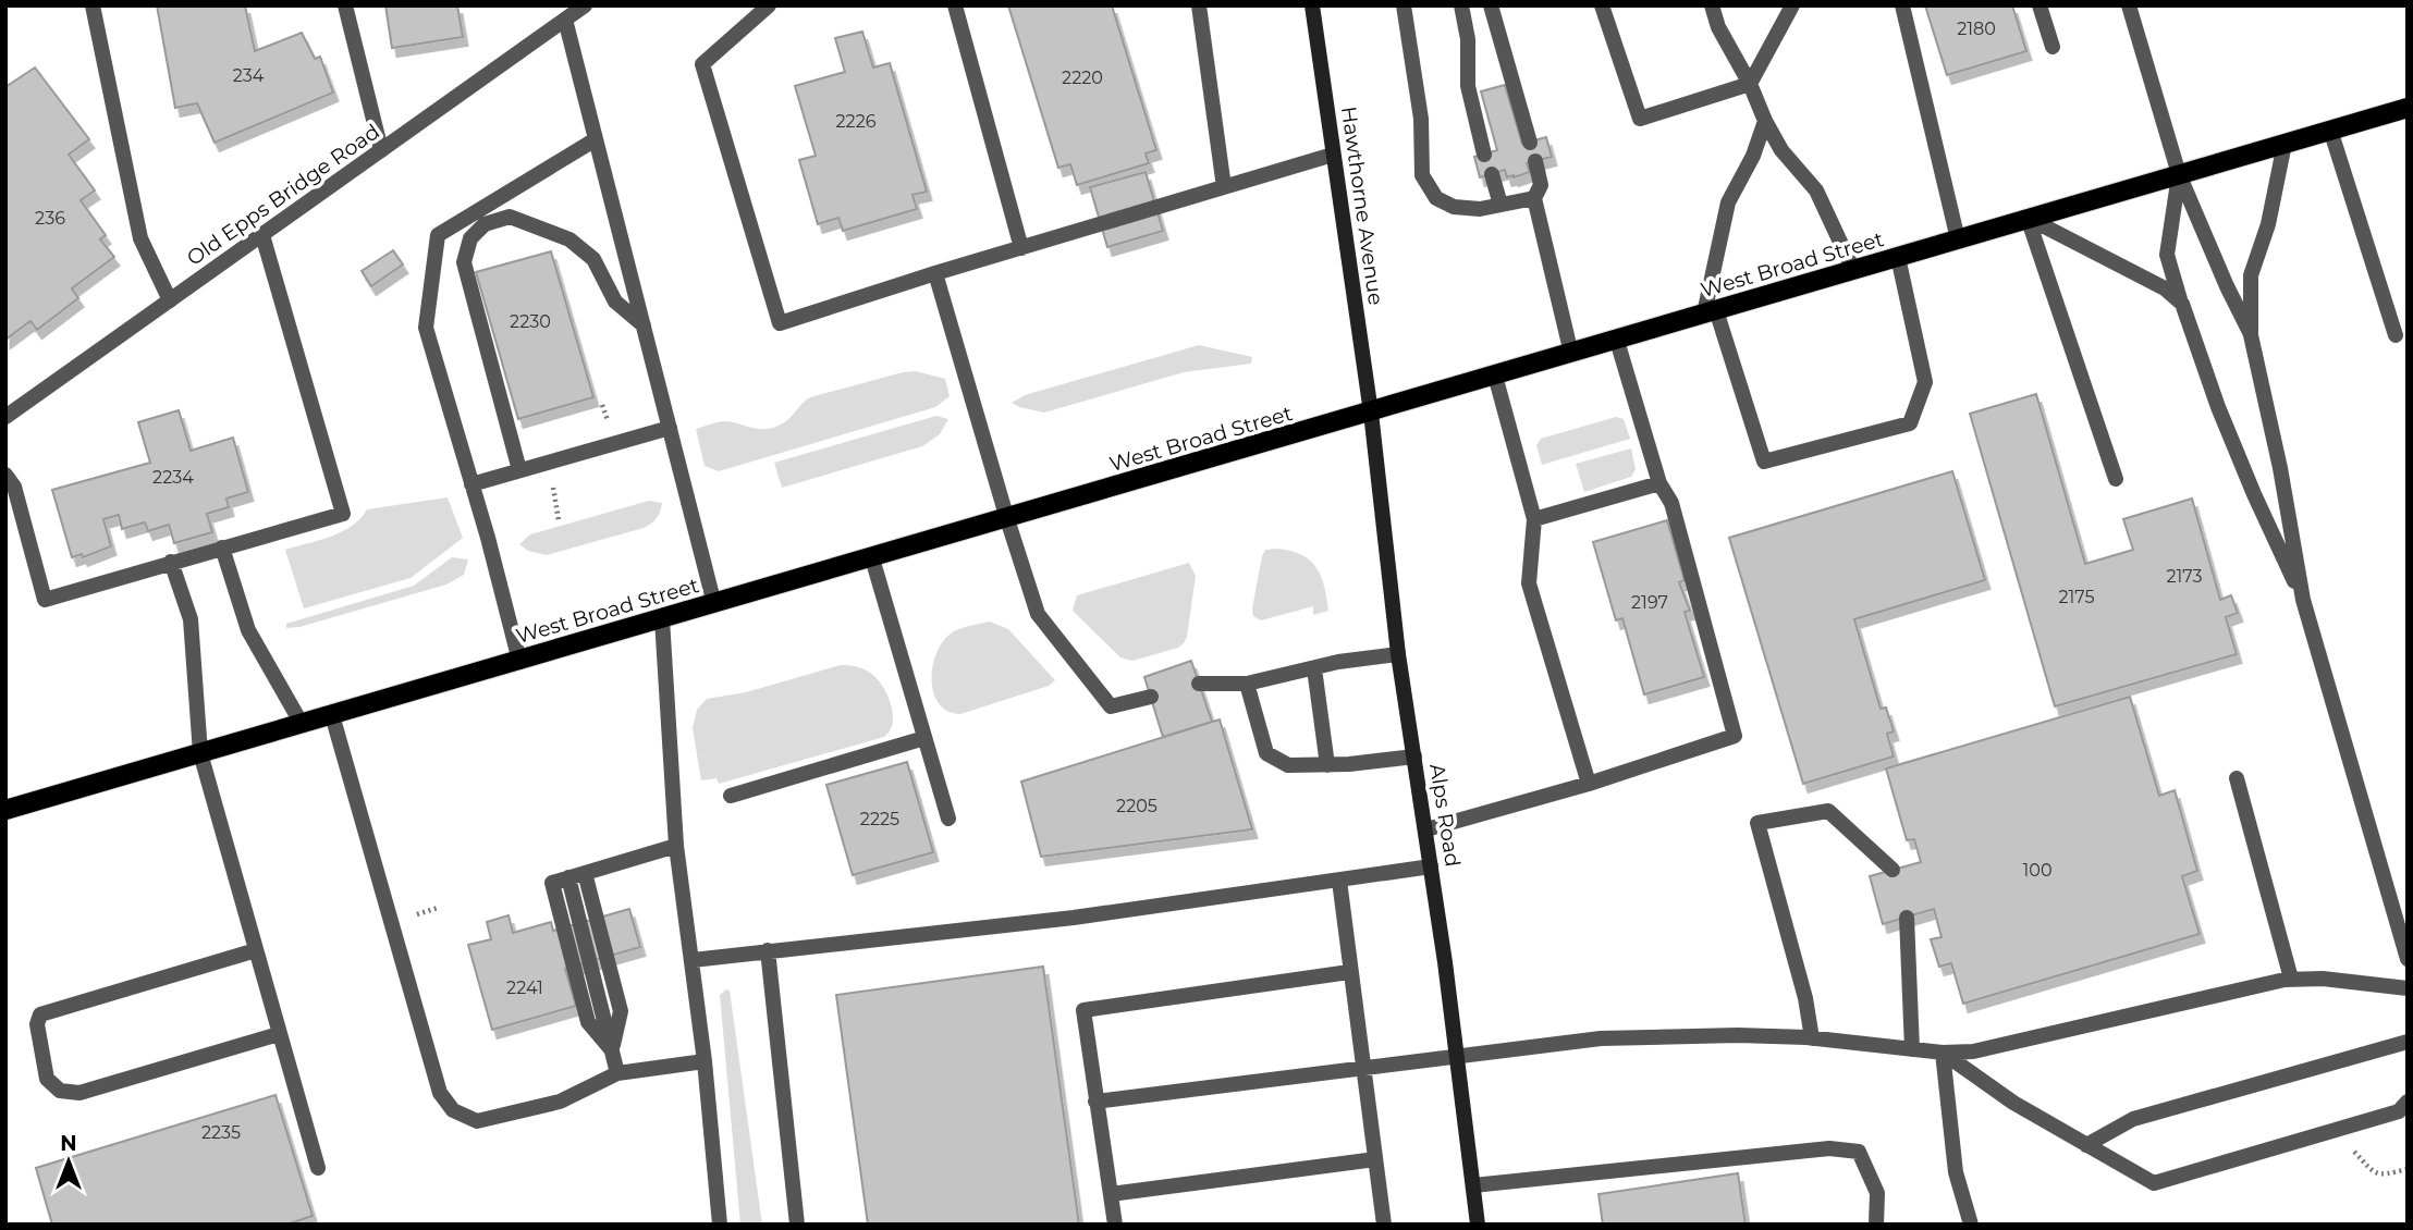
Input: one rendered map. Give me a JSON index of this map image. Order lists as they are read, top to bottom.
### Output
{
  "streets": {
    "main road": ["Hawthorne Avenue", "West Broad Street", "Alps Road"],
    "street": ["Old Epps Bridge Road"]
  },
  "crossings": [
    ["Hawthorne Avenue", "West Broad Street"],
    ["Hawthorne Avenue", "Alps Road"],
    ["West Broad Street", "Alps Road"]
  ],
  "house_numbers": [
    "2180",
    "234",
    "2220",
    "2226",
    "236",
    "2230",
    "2234",
    "2173",
    "2175",
    "2197",
    "2205",
    "2225",
    "100",
    "2241",
    "2235"
  ],
  "north": "top"
}
